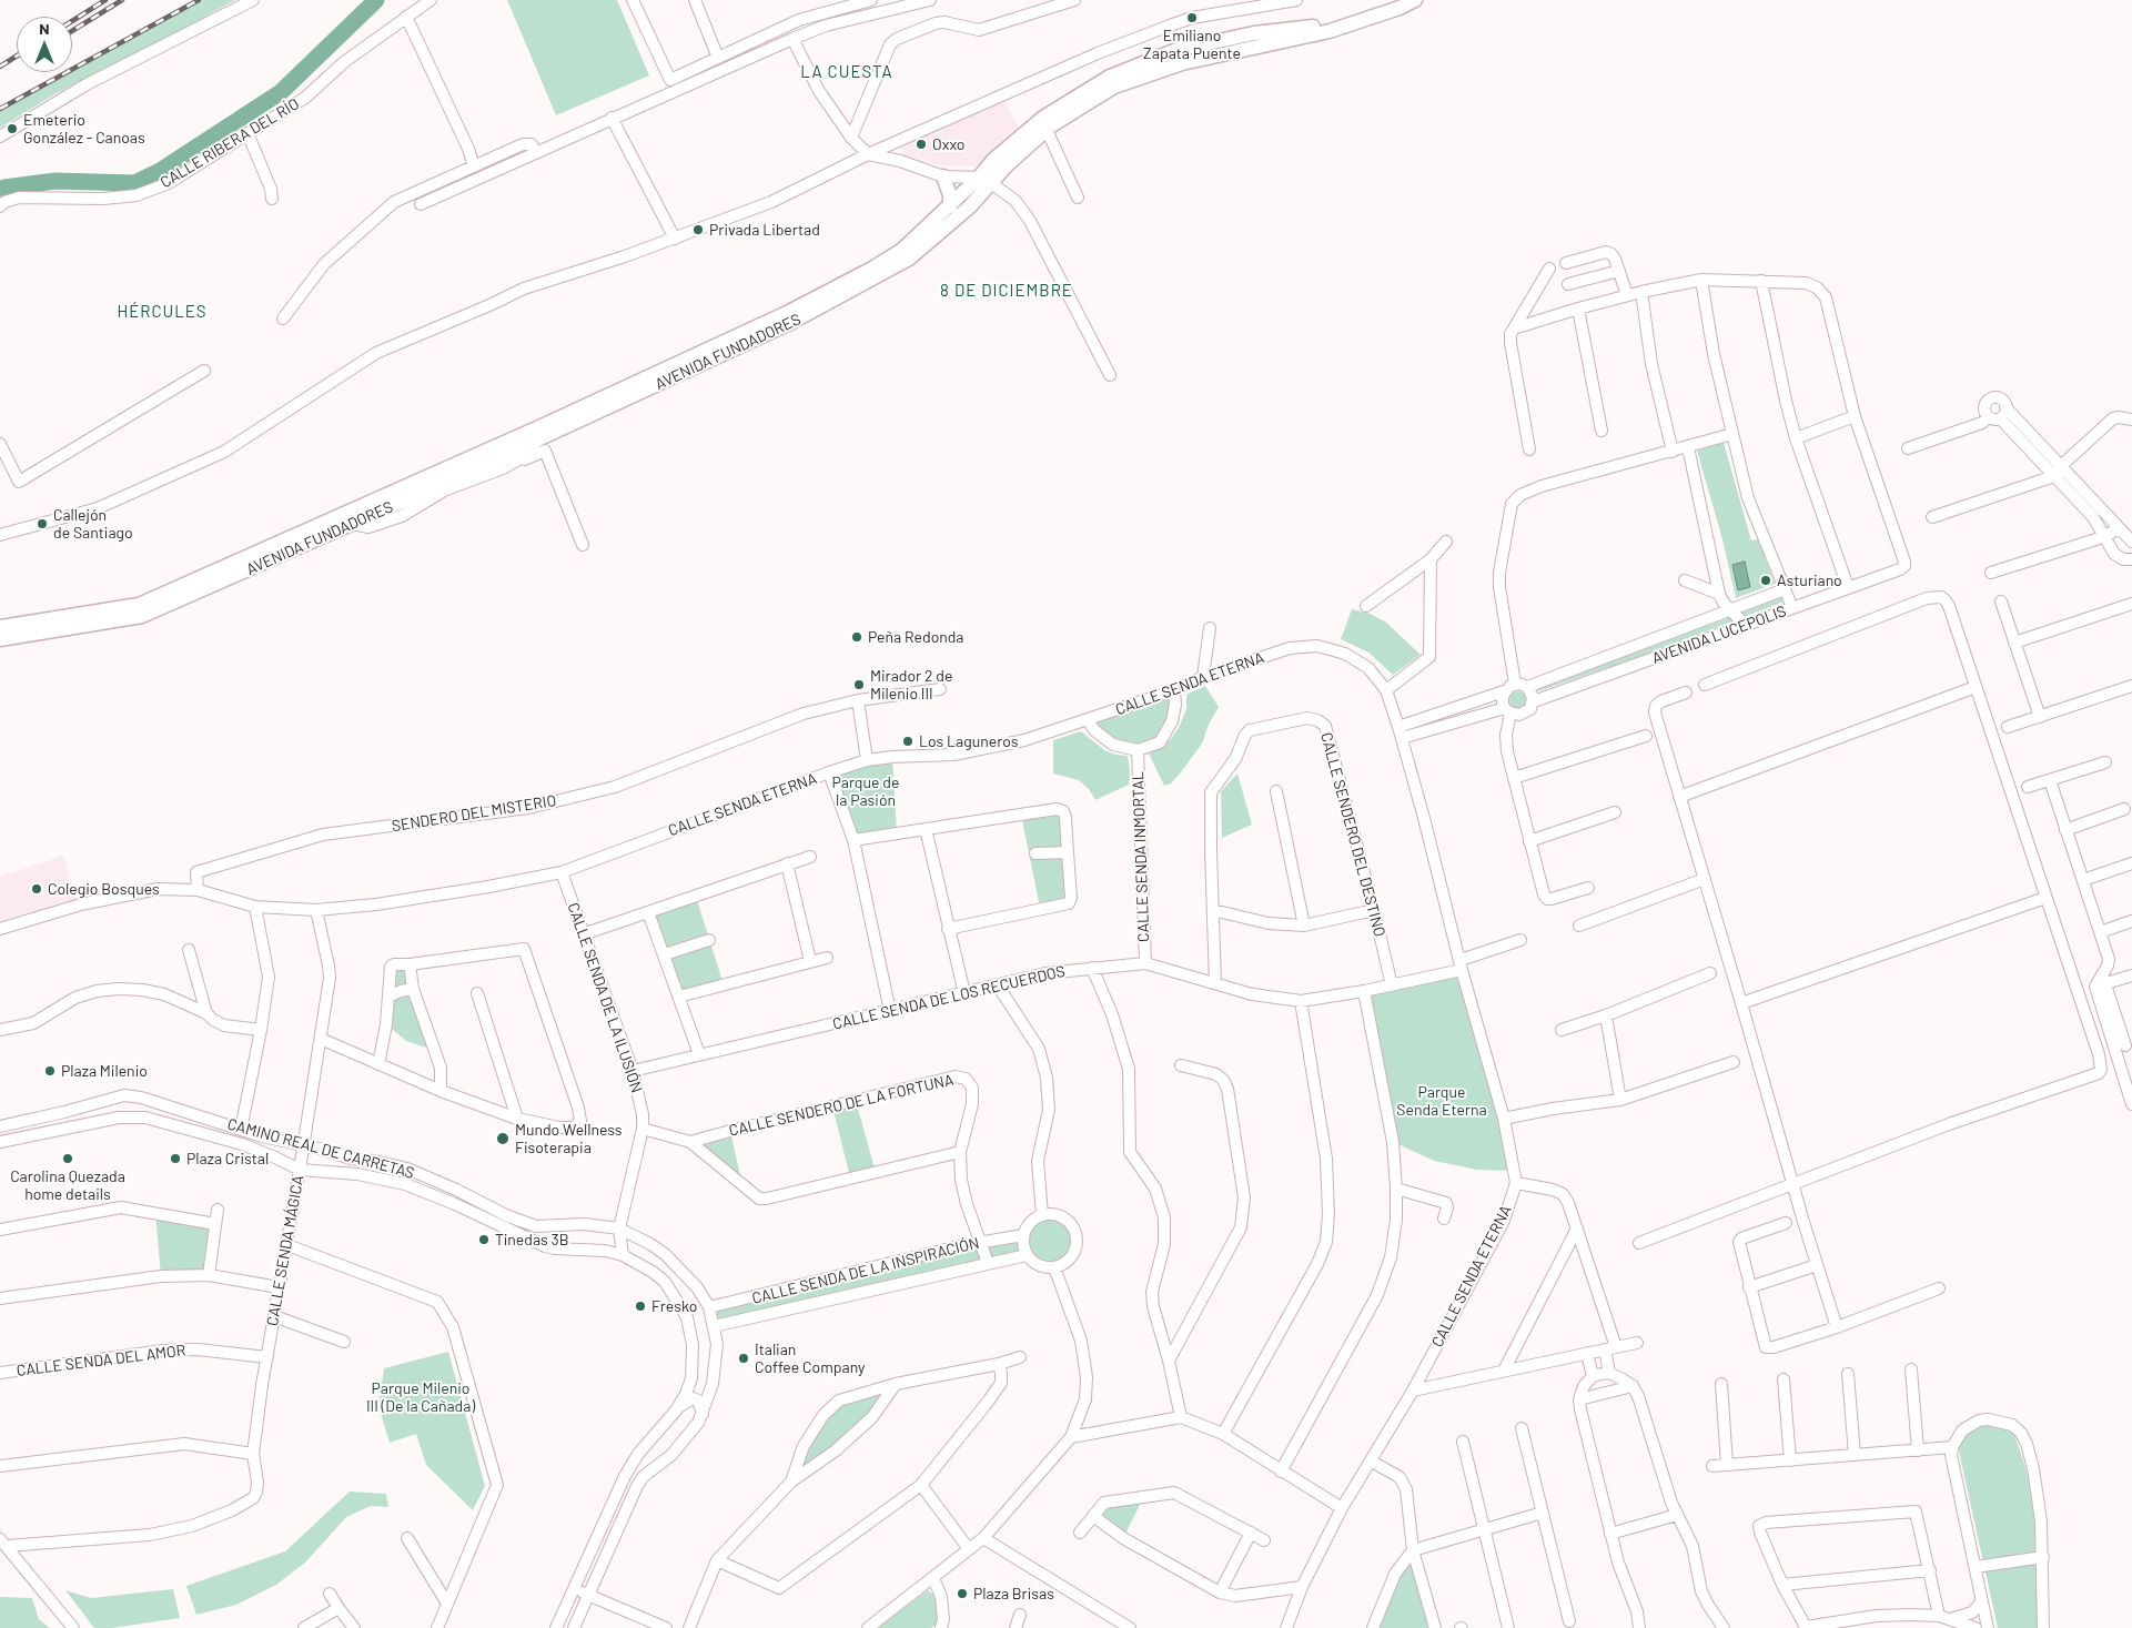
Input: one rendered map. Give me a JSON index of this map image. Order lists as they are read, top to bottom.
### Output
{
  "streets": {
    "main road": ["AVENIDA FUNDADORES"],
    "street": [
      "CALLE RIBERA DEL RÍO",
      "AVENIDA LUCEPOLIS",
      "CALLE SENDA ETERNA",
      "SENDERO DEL MISTERIO",
      "CALLE SENDERO DEL DESTINO",
      "CALLE SENDA INMORTAL",
      "CALLE SENDA DE LA ILUSIÓN",
      "CALLE SENDA DE LOS RECUERDOS",
      "CALLE SENDERO DE LA FORTUNA",
      "CAMINO REAL DE CARRETAS",
      "CALLE SENDA MÁGICA",
      "CALLE SENDA DE LA INSPIRACIÓN",
      "CALLE SENDA DEL AMOR"
    ]
  },
  "crossings": [
    ["AVENIDA LUCEPOLIS", "CALLE SENDA ETERNA"],
    ["CALLE SENDA ETERNA", "SENDERO DEL MISTERIO"],
    ["CALLE SENDA ETERNA", "CALLE SENDA INMORTAL"],
    ["CALLE SENDA ETERNA", "CALLE SENDA DE LA ILUSIÓN"],
    ["CALLE SENDA ETERNA", "CALLE SENDA DE LOS RECUERDOS"],
    ["CALLE SENDA ETERNA", "CALLE SENDA MÁGICA"],
    ["CALLE SENDERO DEL DESTINO", "CALLE SENDA DE LOS RECUERDOS"],
    ["CALLE SENDA INMORTAL", "CALLE SENDA DE LOS RECUERDOS"],
    ["CALLE SENDA DE LA ILUSIÓN", "CALLE SENDA DE LOS RECUERDOS"],
    ["CALLE SENDA DE LA ILUSIÓN", "CAMINO REAL DE CARRETAS"],
    ["CALLE SENDERO DE LA FORTUNA", "CALLE SENDA DE LA INSPIRACIÓN"],
    ["CAMINO REAL DE CARRETAS", "CALLE SENDA MÁGICA"],
    ["CAMINO REAL DE CARRETAS", "CALLE SENDA DE LA INSPIRACIÓN"],
    ["CALLE SENDA MÁGICA", "CALLE SENDA DEL AMOR"]
  ],
  "districts": ["LA CUESTA", "8 DE DICIEMBRE", "HÉRCULES"],
  "parks": ["Parque de la Pasión", "Parque Senda Eterna", "Parque Milenio III (De la Cañada)"],
  "places": [
    "Emiliano Zapata Puente",
    "Emeterio González - Canoas",
    "Oxxo",
    "Privada Libertad",
    "Callejón de Santiago",
    "Asturiano",
    "Peña Redonda",
    "Mirador 2 de Milenio III",
    "Los Laguneros",
    "Colegio Bosques",
    "Plaza Milenio",
    "Mundo Wellness Fisoterapia",
    "Carolina Quezada home details",
    "Plaza Cristal",
    "Tinedas 3B",
    "Fresko",
    "Italian Coffee Company",
    "Plaza Brisas"
  ],
  "north": "top"
}
